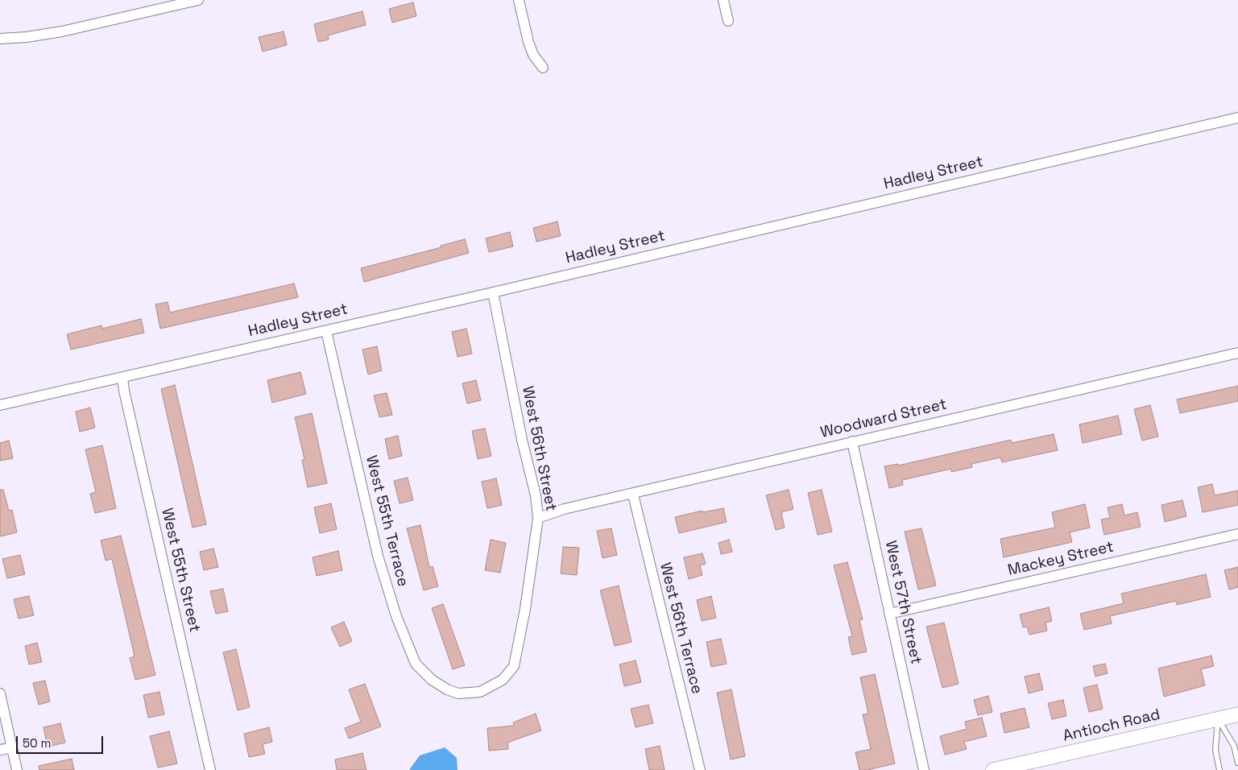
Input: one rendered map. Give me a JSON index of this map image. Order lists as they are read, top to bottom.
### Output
{
  "streets": {
    "main road": ["Antioch Road"],
    "street": [
      "Hadley Street",
      "Woodward Street",
      "West 56th Street",
      "West 55th Terrace",
      "Mackey Street",
      "West 55th Street",
      "West 57th Street",
      "West 56th Terrace"
    ]
  },
  "crossings": [
    ["Hadley Street", "West 56th Street"],
    ["Hadley Street", "West 55th Terrace"],
    ["Hadley Street", "West 55th Street"],
    ["Woodward Street", "West 56th Street"],
    ["Woodward Street", "West 57th Street"],
    ["Woodward Street", "West 56th Terrace"],
    ["West 56th Street", "West 55th Terrace"],
    ["Mackey Street", "West 57th Street"]
  ],
  "scale_bar": "50 m"
}
